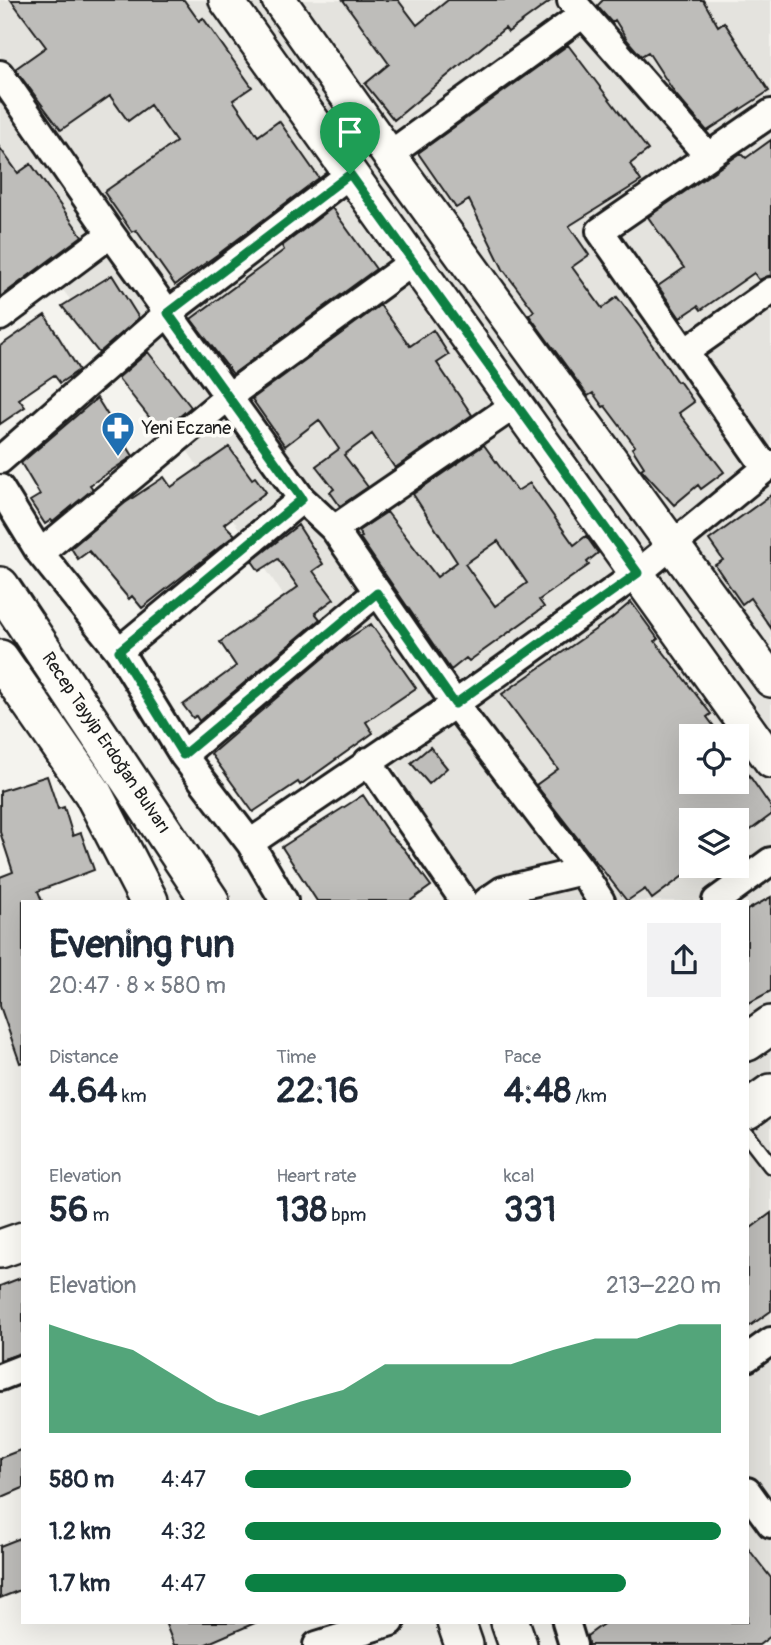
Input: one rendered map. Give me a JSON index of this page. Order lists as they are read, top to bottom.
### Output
{
  "streets": {
    "main road": ["Recep Tayyip Erdoğan Bulvarı"]
  },
  "places": {
    "pharmacy": ["Yeni Eczane"]
  },
  "page": {
    "heading": ["Evening run", "20:47 · 8 × 580 m"],
    "stats": [
      ["Distance", "4.64 km"],
      ["Time", "22:16"],
      ["Pace", "4:48 /km"],
      ["Elevation", "56 m"],
      ["Heart rate", "138 bpm"],
      ["kcal", "331"]
    ],
    "chart": ["Elevation", "213–220 m"],
    "list": [
      {
        "name": "580 m",
        "note": "4:47"
      },
      {
        "name": "1.2 km",
        "note": "4:32"
      },
      {
        "name": "1.7 km",
        "note": "4:47"
      }
    ]
  }
}
